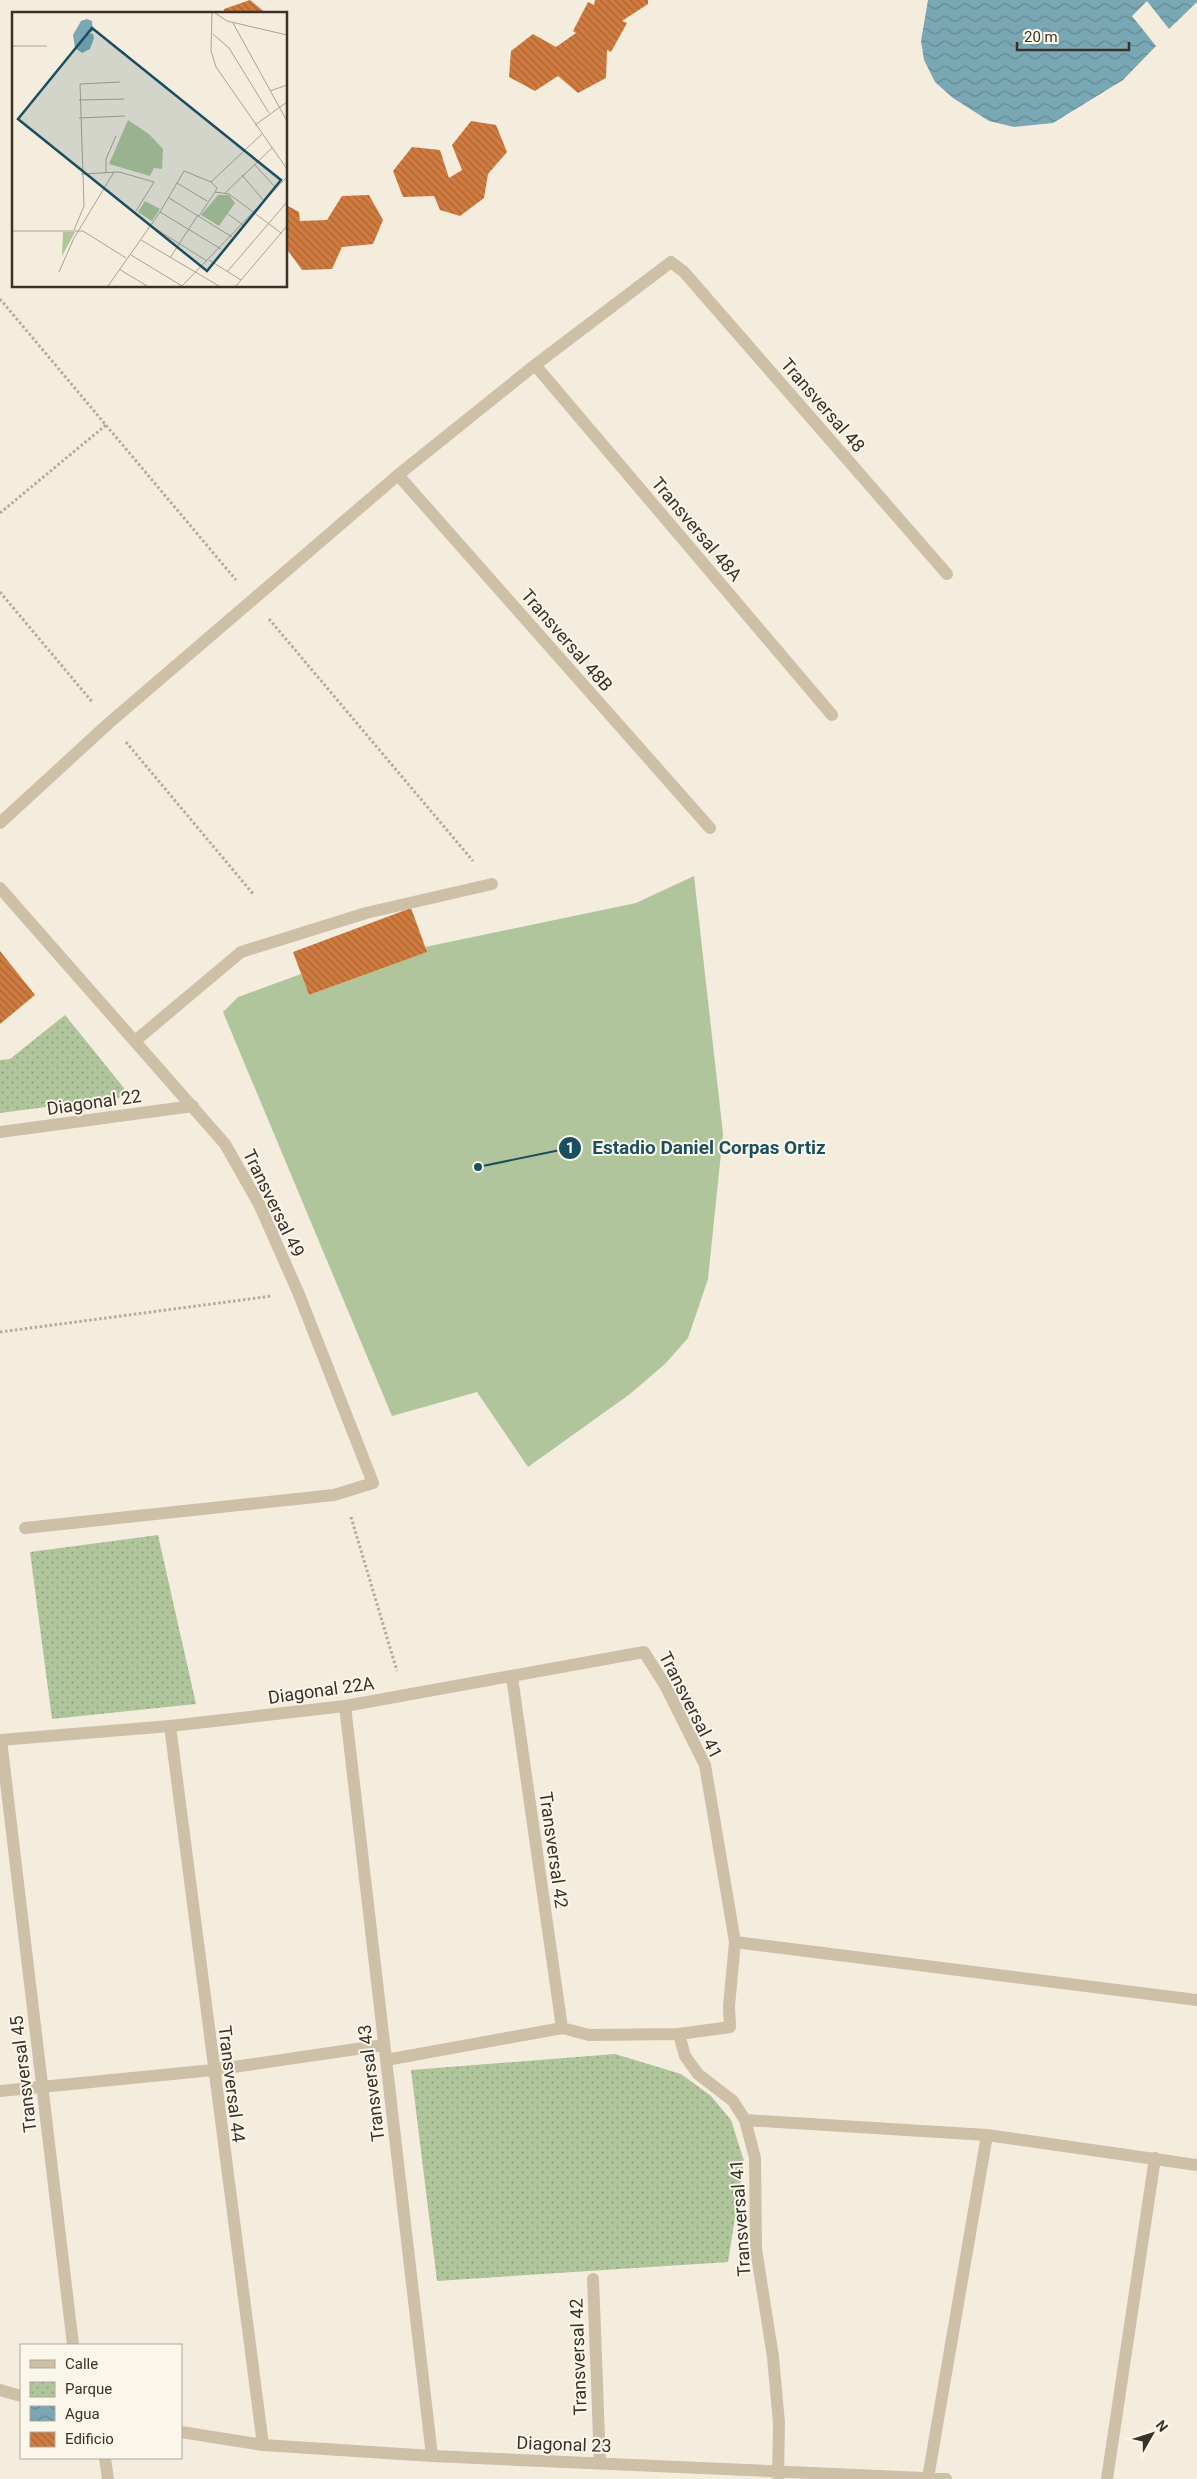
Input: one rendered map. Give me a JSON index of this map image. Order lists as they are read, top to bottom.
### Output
{
  "streets": {
    "street": [
      "Transversal 48",
      "Transversal 48A",
      "Transversal 48B",
      "Diagonal 22",
      "Transversal 49",
      "Diagonal 22A",
      "Transversal 41",
      "Transversal 42",
      "Transversal 45",
      "Transversal 43",
      "Transversal 44",
      "Diagonal 23"
    ]
  },
  "crossings": [
    ["Transversal 48", "Transversal 48A"],
    ["Diagonal 22", "Transversal 49"],
    ["Diagonal 22A", "Transversal 41"],
    ["Diagonal 22A", "Transversal 42"],
    ["Diagonal 22A", "Transversal 45"],
    ["Diagonal 22A", "Transversal 43"],
    ["Diagonal 22A", "Transversal 44"],
    ["Transversal 41", "Diagonal 23"],
    ["Transversal 42", "Diagonal 23"],
    ["Transversal 43", "Diagonal 23"],
    ["Transversal 44", "Diagonal 23"]
  ],
  "places": ["Estadio Daniel Corpas Ortiz"],
  "legend": [
    "Calle",
    "Parque",
    "Agua",
    "Edificio"
  ],
  "scale_bar": "20 m",
  "north": "top right"
}
